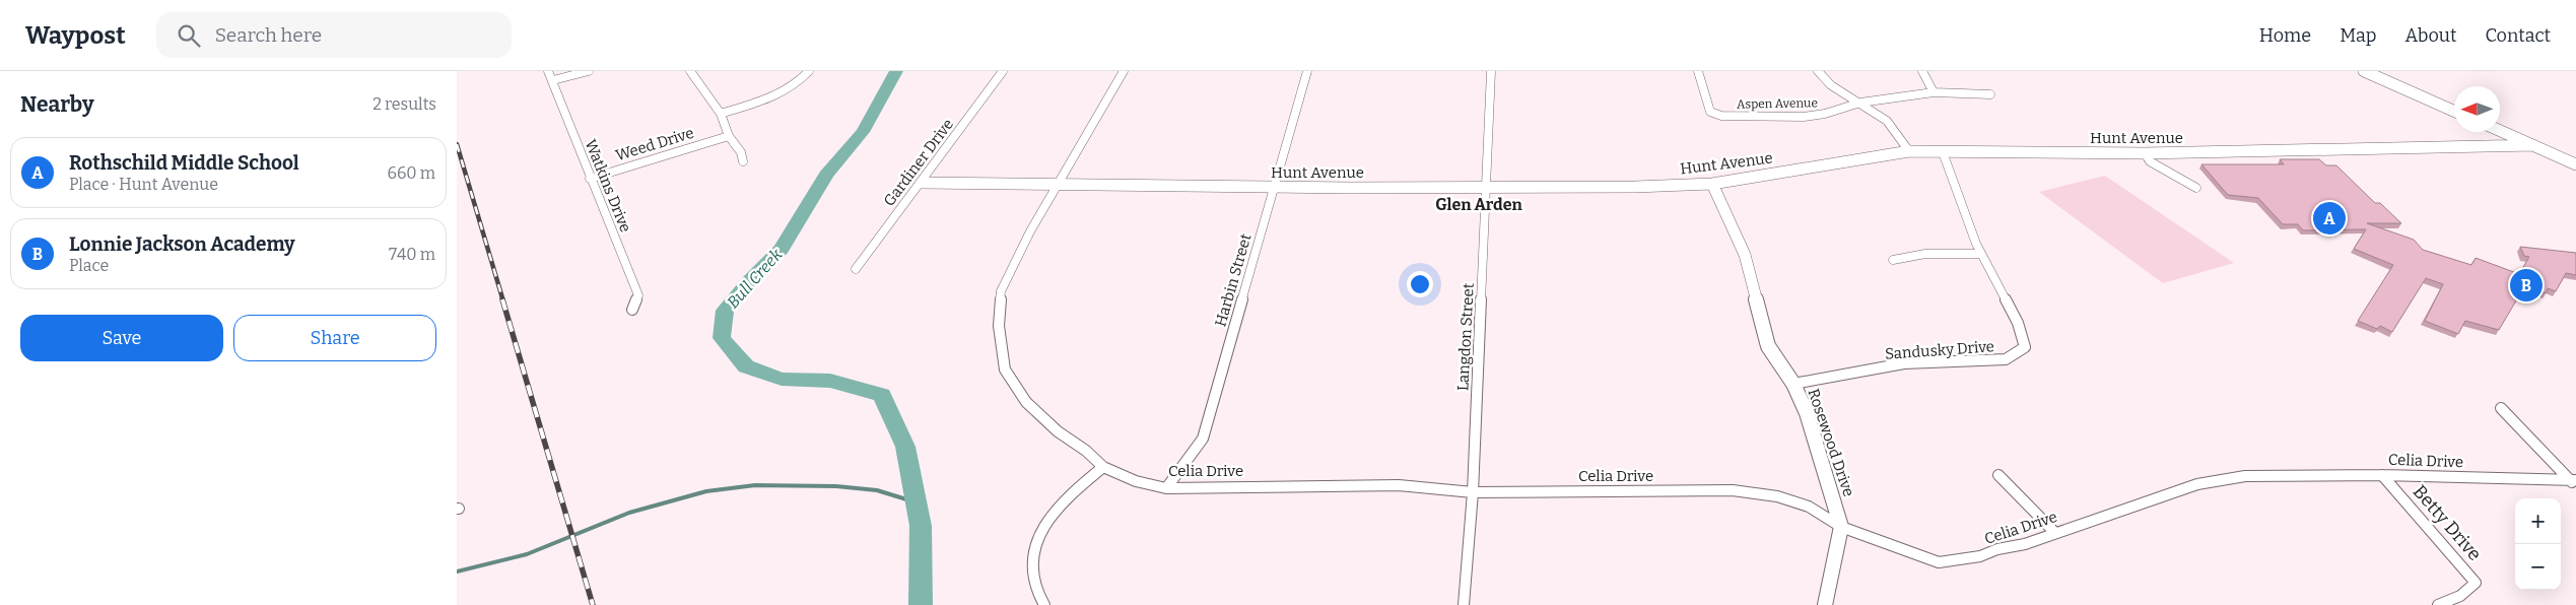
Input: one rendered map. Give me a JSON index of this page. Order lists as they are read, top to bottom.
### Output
{
  "streets": {
    "street": [
      "Aspen Avenue",
      "Hunt Avenue",
      "Weed Drive",
      "Gardiner Drive",
      "Watkins Drive",
      "Harbin Street",
      "Langdon Street",
      "Sandusky Drive",
      "Rosewood Drive",
      "Celia Drive",
      "Betty Drive"
    ]
  },
  "crossings": [
    ["Hunt Avenue", "Gardiner Drive"],
    ["Hunt Avenue", "Harbin Street"],
    ["Hunt Avenue", "Langdon Street"],
    ["Hunt Avenue", "Sandusky Drive"],
    ["Hunt Avenue", "Rosewood Drive"],
    ["Hunt Avenue", "Celia Drive"],
    ["Weed Drive", "Watkins Drive"],
    ["Harbin Street", "Celia Drive"],
    ["Langdon Street", "Celia Drive"],
    ["Sandusky Drive", "Rosewood Drive"],
    ["Rosewood Drive", "Celia Drive"],
    ["Celia Drive", "Betty Drive"]
  ],
  "districts": ["Glen Arden"],
  "water": ["Bull Creek"],
  "north": "left",
  "page": {
    "header": "Waypost",
    "search": "Search here",
    "nav": [
      "Home",
      "Map",
      "About",
      "Contact"
    ],
    "heading": ["Nearby", "2 results"],
    "list": [
      {
        "mark": "A",
        "name": "Rothschild Middle School",
        "note": "Place · Hunt Avenue",
        "value": "660 m"
      },
      {
        "mark": "B",
        "name": "Lonnie Jackson Academy",
        "note": "Place",
        "value": "740 m"
      }
    ],
    "pins": ["A", "B"],
    "buttons": ["Save", "Share"],
    "map_buttons": ["+", "−"]
  }
}
